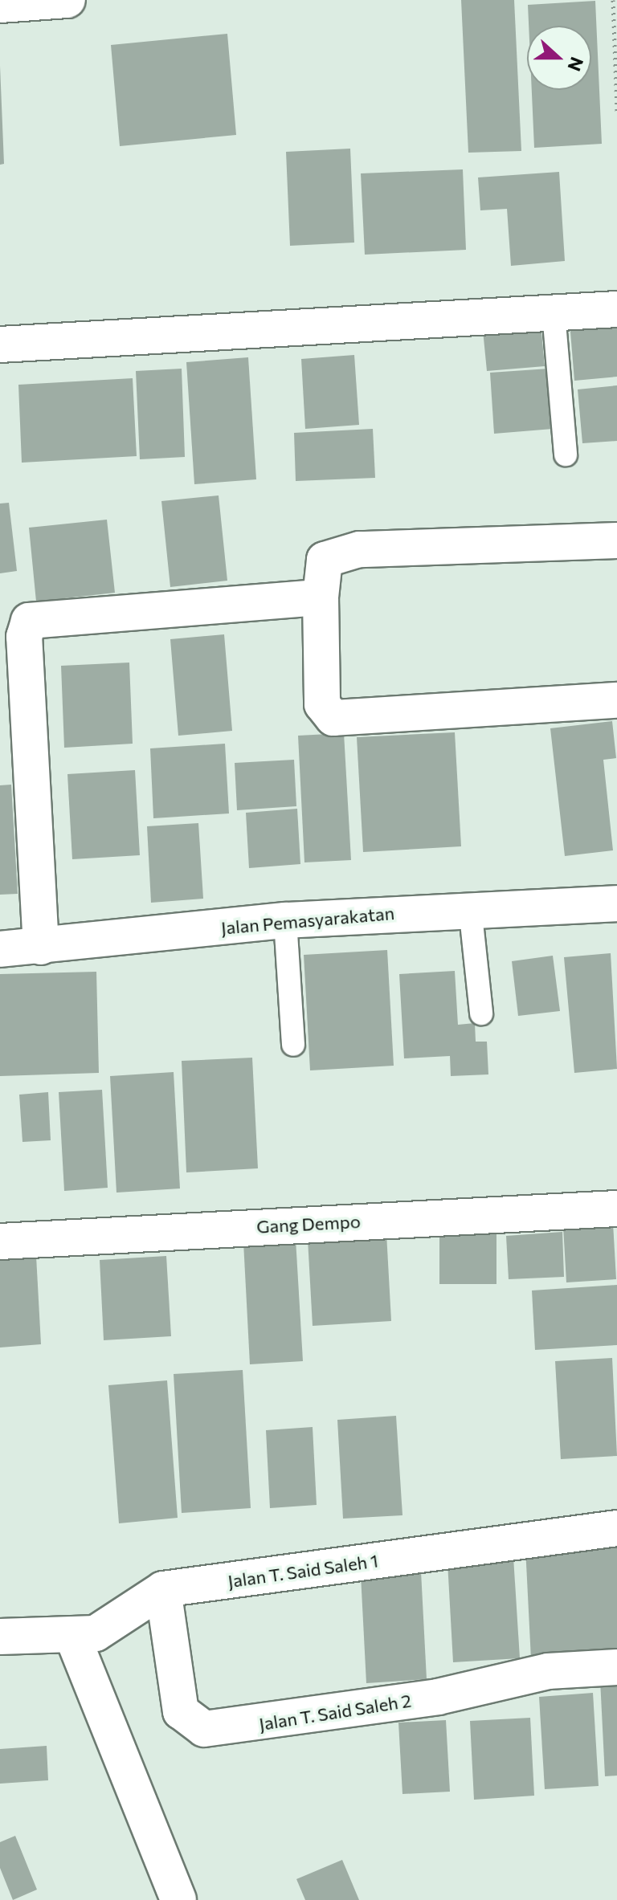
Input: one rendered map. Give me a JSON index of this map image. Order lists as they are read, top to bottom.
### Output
{
  "streets": {
    "street": [
      "Jalan Pemasyarakatan",
      "Gang Dempo",
      "Jalan T. Said Saleh 1",
      "Jalan T. Said Saleh 2"
    ]
  },
  "crossings": [
    ["Jalan T. Said Saleh 1", "Jalan T. Said Saleh 2"]
  ],
  "north": "right"
}
